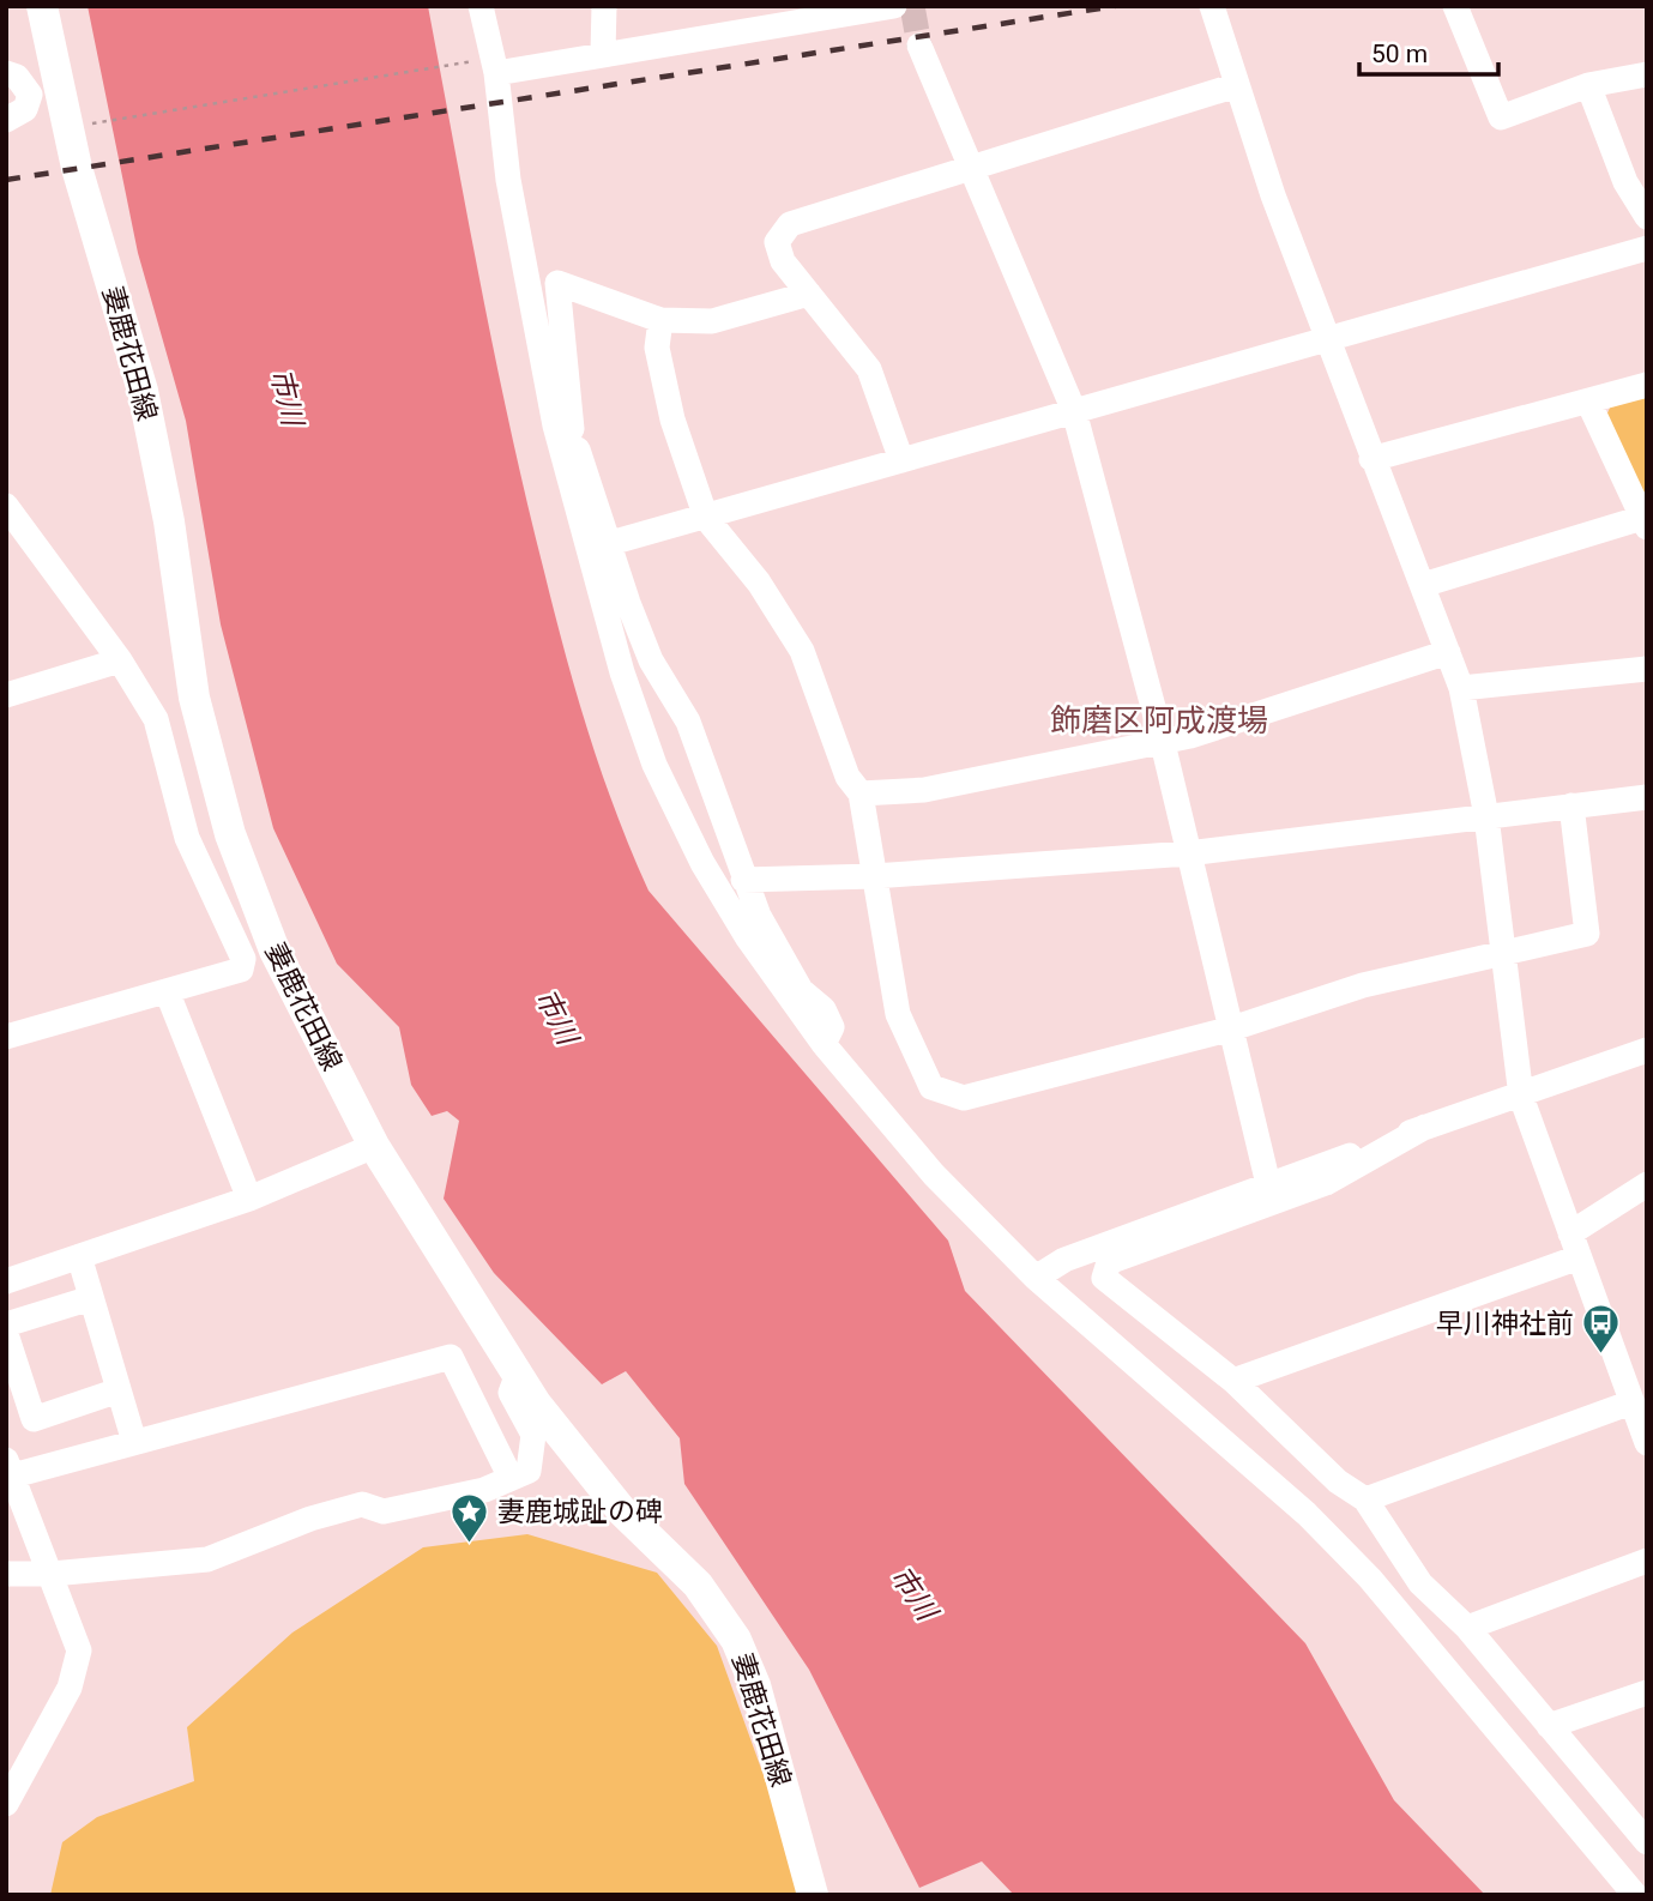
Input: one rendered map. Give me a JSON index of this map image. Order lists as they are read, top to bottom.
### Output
{
  "streets": {
    "main road": ["妻鹿花田線"]
  },
  "districts": ["飾磨区阿成渡場"],
  "water": ["市川"],
  "places": {
    "bus stop": ["早川神社前"],
    "place": ["妻鹿城趾の碑"]
  },
  "scale_bar": "50 m"
}
